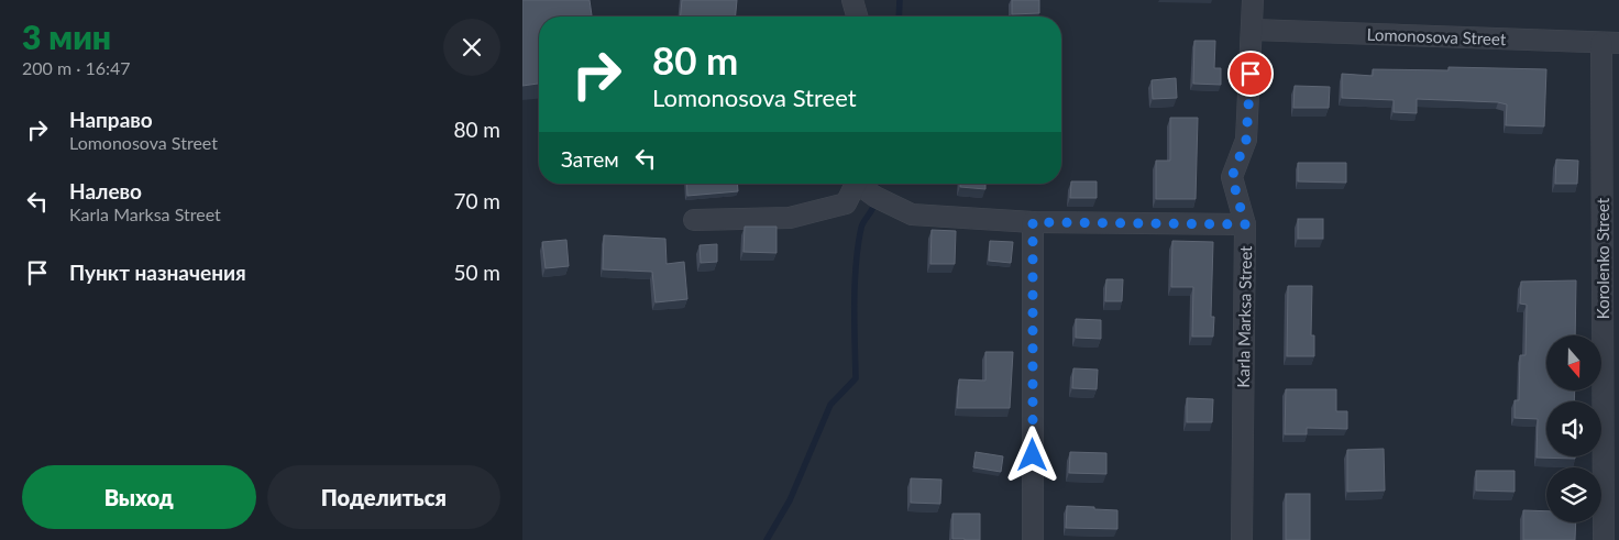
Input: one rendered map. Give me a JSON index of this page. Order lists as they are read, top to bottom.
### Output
{
  "streets": {
    "street": ["Lomonosova Street", "Korolenko Street", "Karla Marksa Street"]
  },
  "crossings": [
    ["Lomonosova Street", "Korolenko Street"],
    ["Lomonosova Street", "Karla Marksa Street"]
  ],
  "north": "bottom",
  "page": {
    "heading": ["3 мин", "200 m · 16:47"],
    "turn": ["80 m", "Lomonosova Street"],
    "list": [
      {
        "name": "Направо",
        "note": "Lomonosova Street",
        "value": "80 m"
      },
      {
        "name": "Налево",
        "note": "Karla Marksa Street",
        "value": "70 m"
      },
      {
        "name": "Пункт назначения",
        "value": "50 m"
      }
    ],
    "then": "Затем",
    "buttons": ["Выход", "Поделиться"]
  }
}
